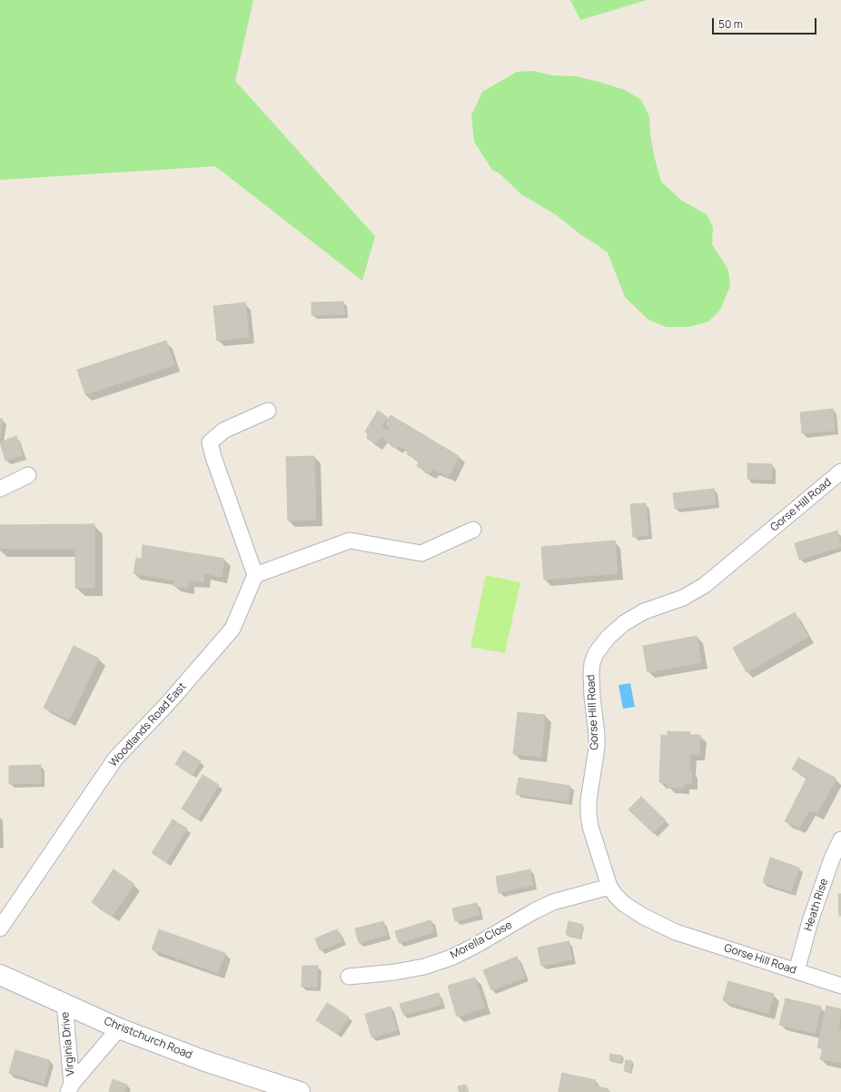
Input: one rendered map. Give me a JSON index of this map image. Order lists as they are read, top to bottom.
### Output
{
  "streets": {
    "main road": ["Christchurch Road"],
    "street": [
      "Gorse Hill Road",
      "Woodlands Road East",
      "Heath Rise",
      "Morella Close",
      "Virginia Drive"
    ]
  },
  "crossings": [
    ["Gorse Hill Road", "Heath Rise"],
    ["Gorse Hill Road", "Morella Close"],
    ["Christchurch Road", "Virginia Drive"]
  ],
  "scale_bar": "50 m"
}
